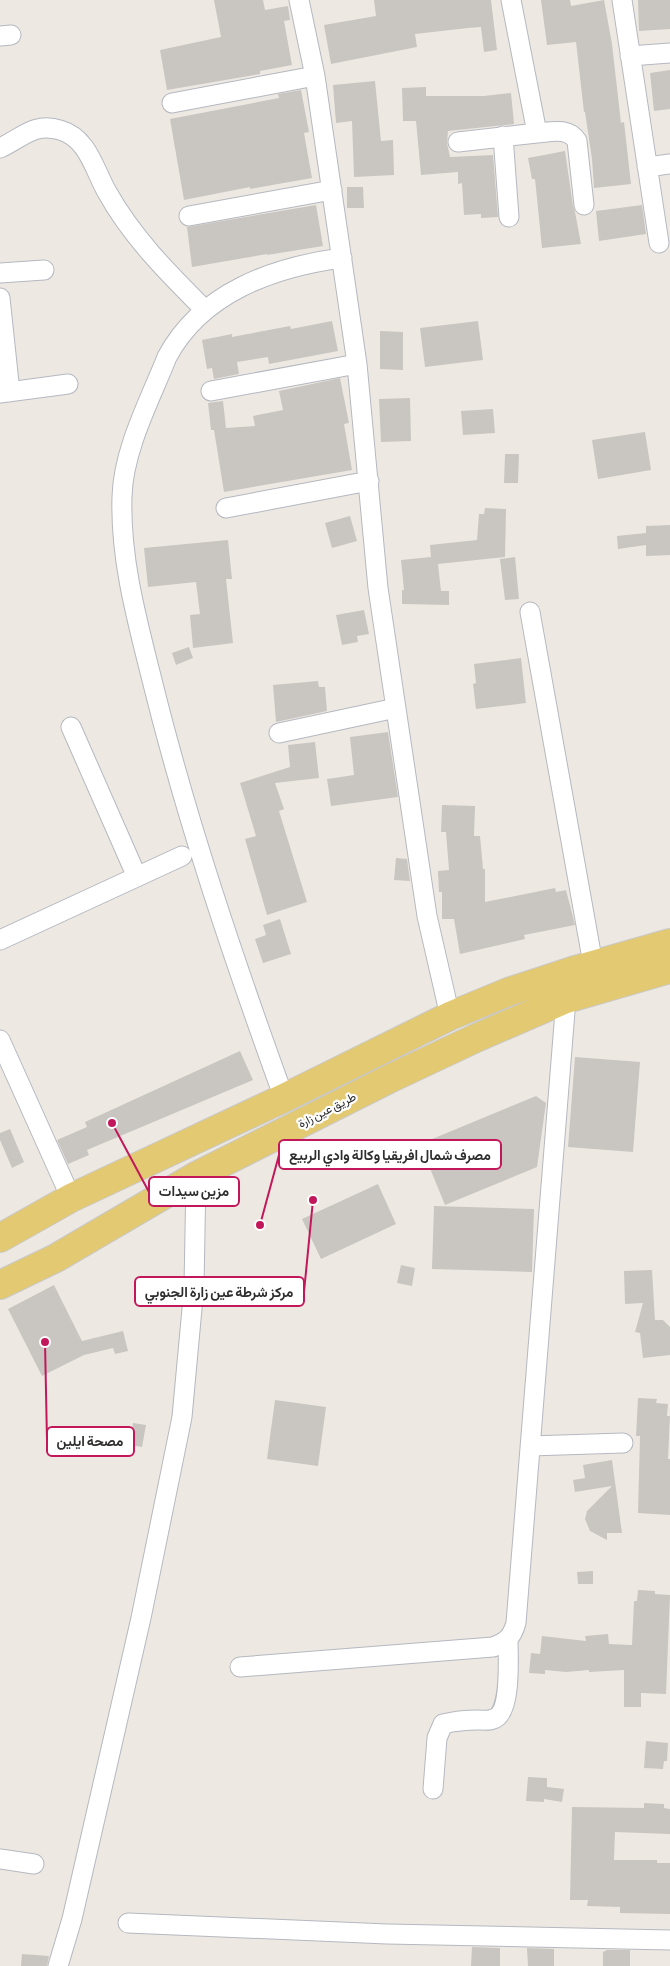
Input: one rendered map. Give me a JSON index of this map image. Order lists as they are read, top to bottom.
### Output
{
  "streets": {
    "main road": ["طريق عين زارة"]
  },
  "places": [
    "مزين سيدات",
    "مركز شرطة عين زارة الجنوبي",
    "مصرف شمال افريقيا وكالة وادي الربيع",
    "مصحة ايلين"
  ]
}
